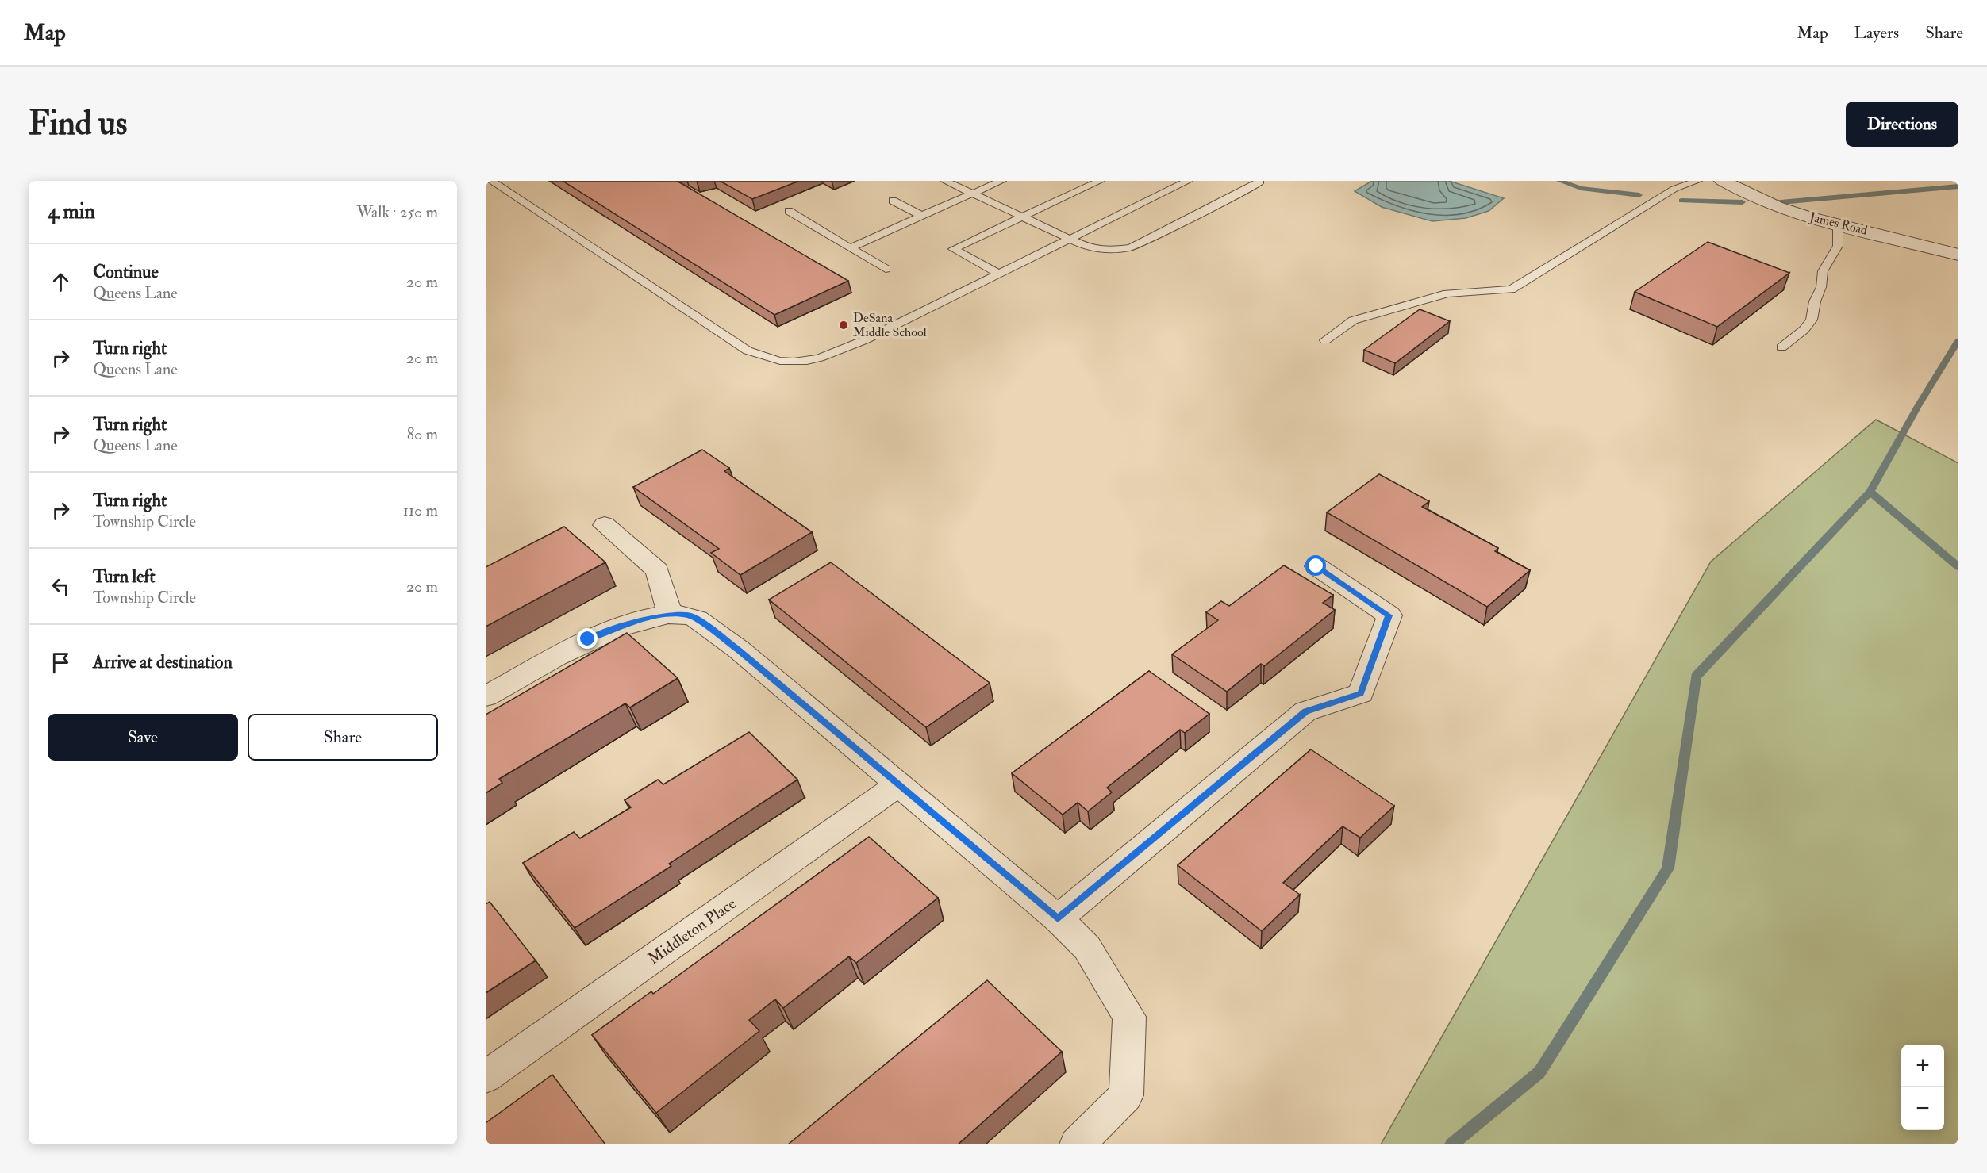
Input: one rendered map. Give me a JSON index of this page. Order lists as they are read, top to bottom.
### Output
{
  "streets": {
    "street": ["James Road", "Middleton Place"]
  },
  "places": ["DeSana Middle School"],
  "page": {
    "header": "Map",
    "nav": ["Map", "Layers", "Share"],
    "buttons": [
      "Directions",
      ["Save", "Share"]
    ],
    "title": "Find us",
    "heading": ["4 min", "Walk · 250 m"],
    "list": [
      ["Continue", "Queens Lane", "20 m"],
      ["Turn right", "Queens Lane", "20 m"],
      ["Turn right", "Queens Lane", "80 m"],
      ["Turn right", "Township Circle", "110 m"],
      ["Turn left", "Township Circle", "20 m"],
      "Arrive at destination"
    ],
    "map_buttons": ["+", "−"]
  }
}
